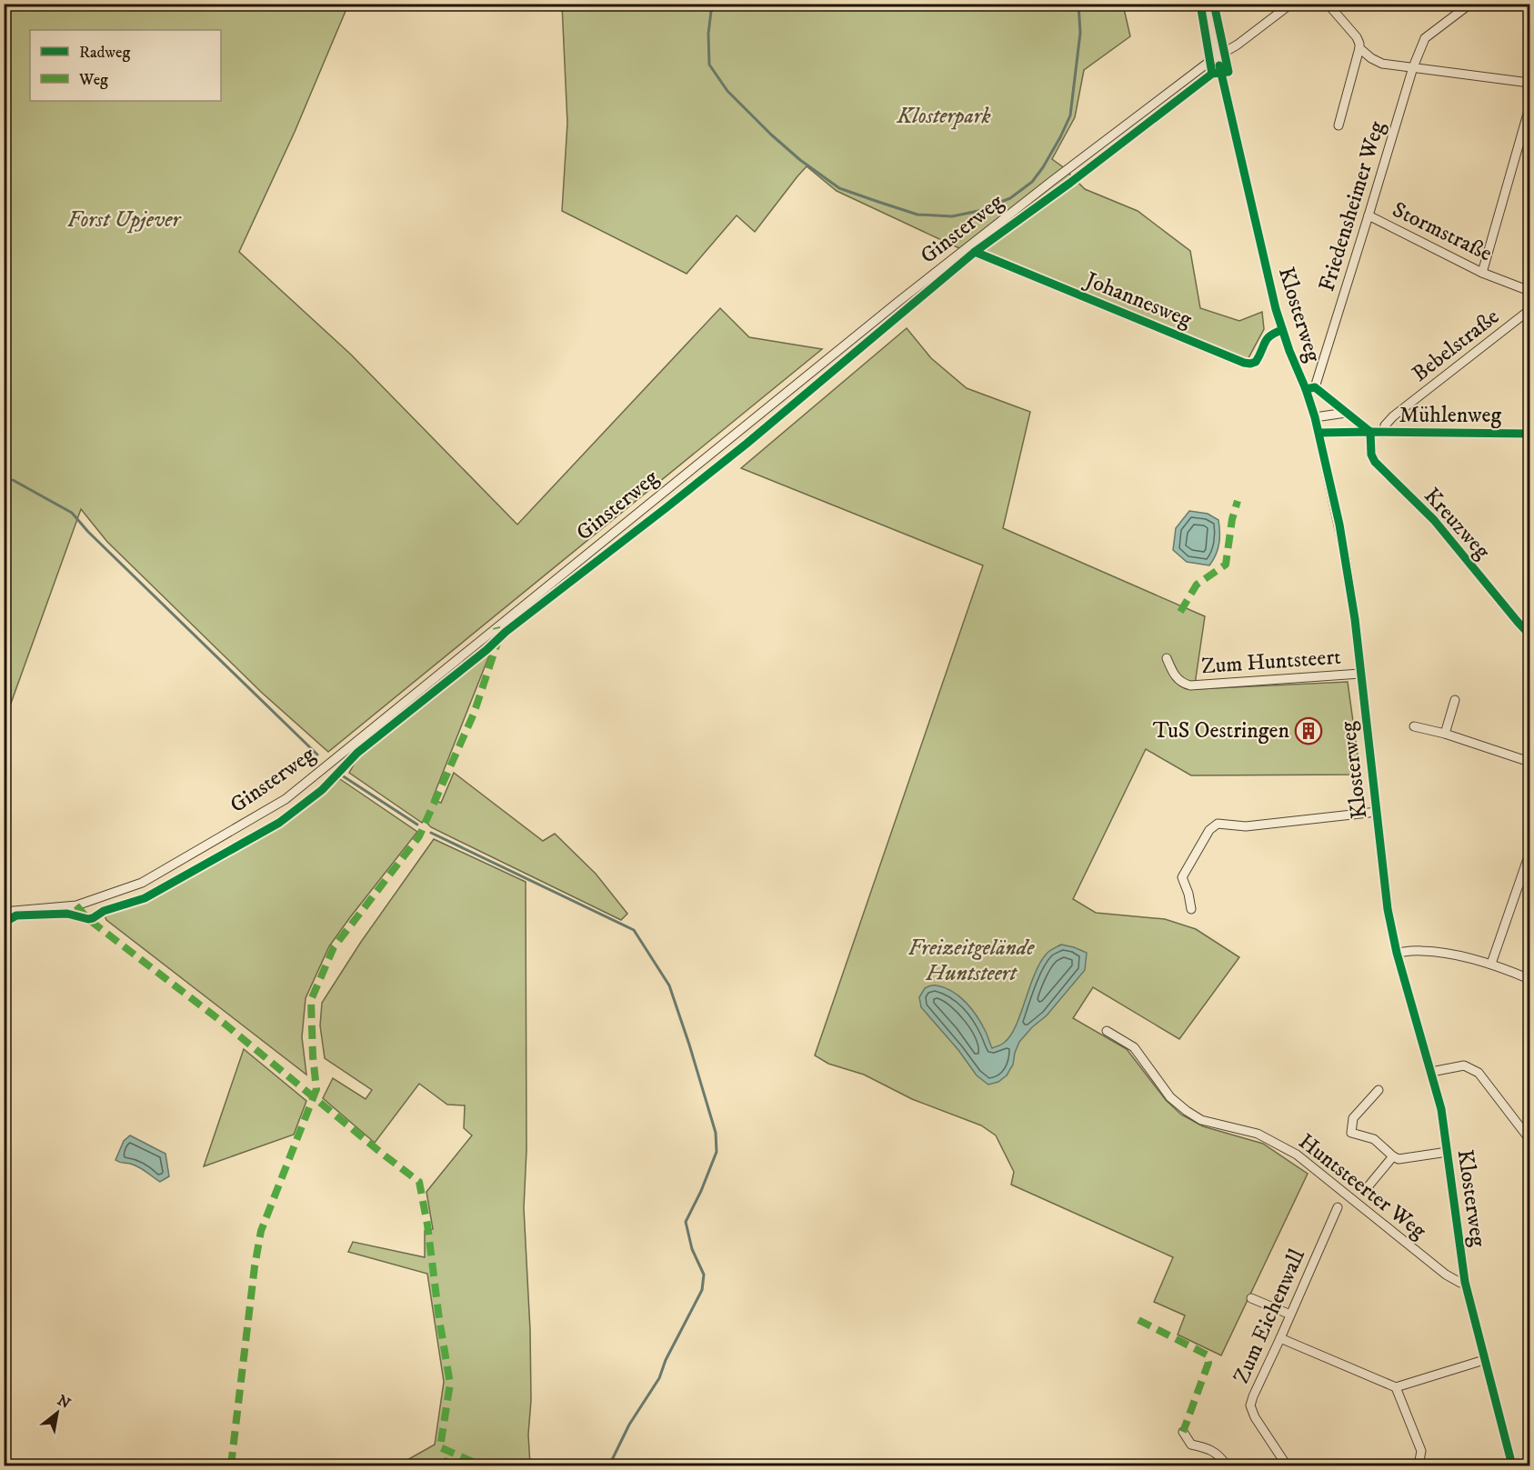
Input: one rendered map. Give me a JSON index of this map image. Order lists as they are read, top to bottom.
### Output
{
  "streets": {
    "street": [
      "Friedensheimer Weg",
      "Ginsterweg",
      "Stormstraße",
      "Johannesweg",
      "Klosterweg",
      "Bebelstraße",
      "Mühlenweg",
      "Kreuzweg",
      "Zum Huntsteert",
      "Huntsteerter Weg",
      "Zum Eichenwall"
    ]
  },
  "crossings": [
    ["Friedensheimer Weg", "Stormstraße"],
    ["Friedensheimer Weg", "Klosterweg"],
    ["Friedensheimer Weg", "Mühlenweg"],
    ["Ginsterweg", "Johannesweg"],
    ["Ginsterweg", "Klosterweg"],
    ["Johannesweg", "Klosterweg"],
    ["Klosterweg", "Mühlenweg"],
    ["Klosterweg", "Zum Huntsteert"],
    ["Klosterweg", "Huntsteerter Weg"],
    ["Bebelstraße", "Mühlenweg"],
    ["Mühlenweg", "Kreuzweg"]
  ],
  "parks": ["Klosterpark", "Forst Upjever", "Freizeitgelände Huntsteert"],
  "places": {
    "building": ["TuS Oestringen"]
  },
  "legend": ["Radweg", "Weg"],
  "north": "top right"
}
